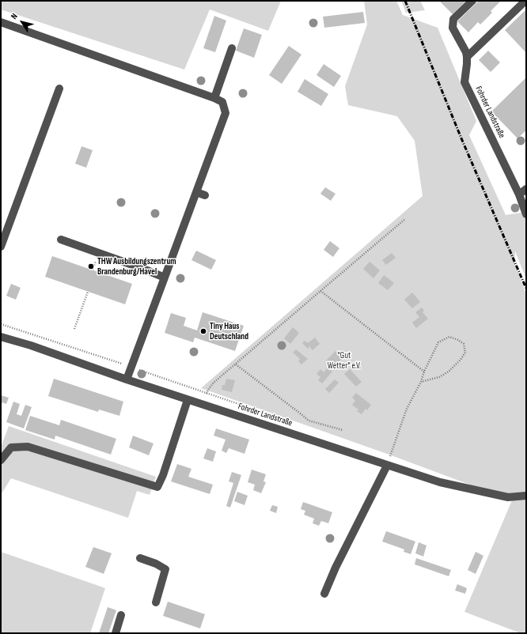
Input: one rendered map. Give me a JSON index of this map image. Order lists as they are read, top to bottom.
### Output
{
  "streets": {
    "street": ["Fohrder Landstraße"]
  },
  "parks": ["\"Gut Wetter\" e.V."],
  "places": ["THW Ausbildungszentrum Brandenburg/Havel", "Tiny Haus Deutschland"],
  "north": "top left"
}
